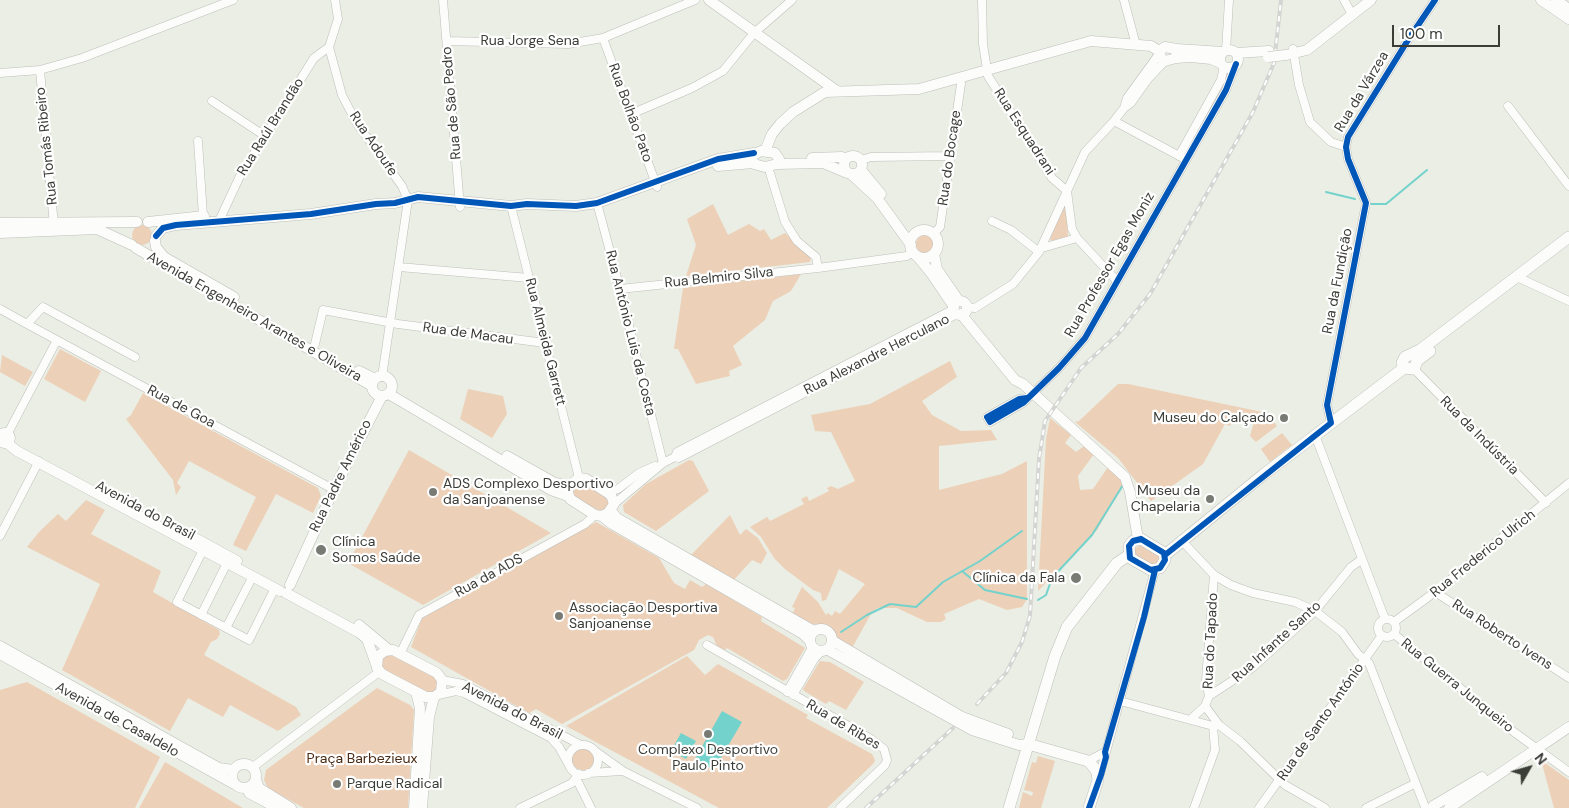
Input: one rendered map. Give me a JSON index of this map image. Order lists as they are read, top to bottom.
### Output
{
  "streets": {
    "main road": ["Avenida Engenheiro Arantes e Oliveira"],
    "street": [
      "Rua Jorge Sena",
      "Rua da Várzea",
      "Rua de São Pedro",
      "Rua Bolhão Pato",
      "Rua Raúl Brandão",
      "Rua Esquadrani",
      "Rua Adoufe",
      "Rua Tomás Ribeiro",
      "Rua do Bocage",
      "Rua Professor Egas Moniz",
      "Rua Belmiro Silva",
      "Rua da Fundição",
      "Rua António Luis da Costa",
      "Rua de Macau",
      "Rua Almeida Garrett",
      "Rua Alexandre Herculano",
      "Rua de Goa",
      "Rua da Indústria",
      "Rua Padre Américo",
      "Avenida do Brasil",
      "Rua Frederico Ulrich",
      "Rua da ADS",
      "Rua Roberto Ivens",
      "Rua do Tapado",
      "Rua Infante Santo",
      "Rua Guerra Junqueiro",
      "Avenida de Casaldelo",
      "Rua de Santo António",
      "Rua de Ribes"
    ]
  },
  "crossings": [
    ["Rua Jorge Sena", "Rua de São Pedro"],
    ["Rua Jorge Sena", "Rua Bolhão Pato"],
    ["Rua da Várzea", "Rua da Fundição"],
    ["Rua Raúl Brandão", "Rua Adoufe"],
    ["Rua Esquadrani", "Rua Alexandre Herculano"],
    ["Rua Adoufe", "Rua Padre Américo"],
    ["Rua Tomás Ribeiro", "Avenida Engenheiro Arantes e Oliveira"],
    ["Rua do Bocage", "Rua Belmiro Silva"],
    ["Rua Belmiro Silva", "Rua António Luis da Costa"],
    ["Avenida Engenheiro Arantes e Oliveira", "Rua de Macau"],
    ["Avenida Engenheiro Arantes e Oliveira", "Rua Alexandre Herculano"],
    ["Avenida Engenheiro Arantes e Oliveira", "Rua Padre Américo"],
    ["Avenida Engenheiro Arantes e Oliveira", "Rua da ADS"],
    ["Rua António Luis da Costa", "Rua Alexandre Herculano"],
    ["Rua de Macau", "Rua Almeida Garrett"],
    ["Rua de Macau", "Rua Padre Américo"],
    ["Rua Alexandre Herculano", "Rua da ADS"],
    ["Rua de Goa", "Rua Padre Américo"],
    ["Rua da Indústria", "Rua Frederico Ulrich"],
    ["Rua Padre Américo", "Avenida do Brasil"],
    ["Avenida do Brasil", "Rua da ADS"],
    ["Rua Frederico Ulrich", "Rua Roberto Ivens"],
    ["Rua Frederico Ulrich", "Rua Guerra Junqueiro"],
    ["Rua Frederico Ulrich", "Rua de Santo António"],
    ["Rua do Tapado", "Rua Infante Santo"],
    ["Rua Guerra Junqueiro", "Rua de Santo António"]
  ],
  "parks": ["Praça Barbezieux"],
  "places": [
    "Museu do Calçado",
    "ADS Complexo Desportivo da Sanjoanense",
    "Museu da Chapelaria",
    "Clínica Somos Saúde",
    "Clínica da Fala",
    "Associação Desportiva Sanjoanense",
    "Complexo Desportivo Paulo Pinto",
    "Parque Radical"
  ],
  "scale_bar": "100 m",
  "north": "top right"
}
